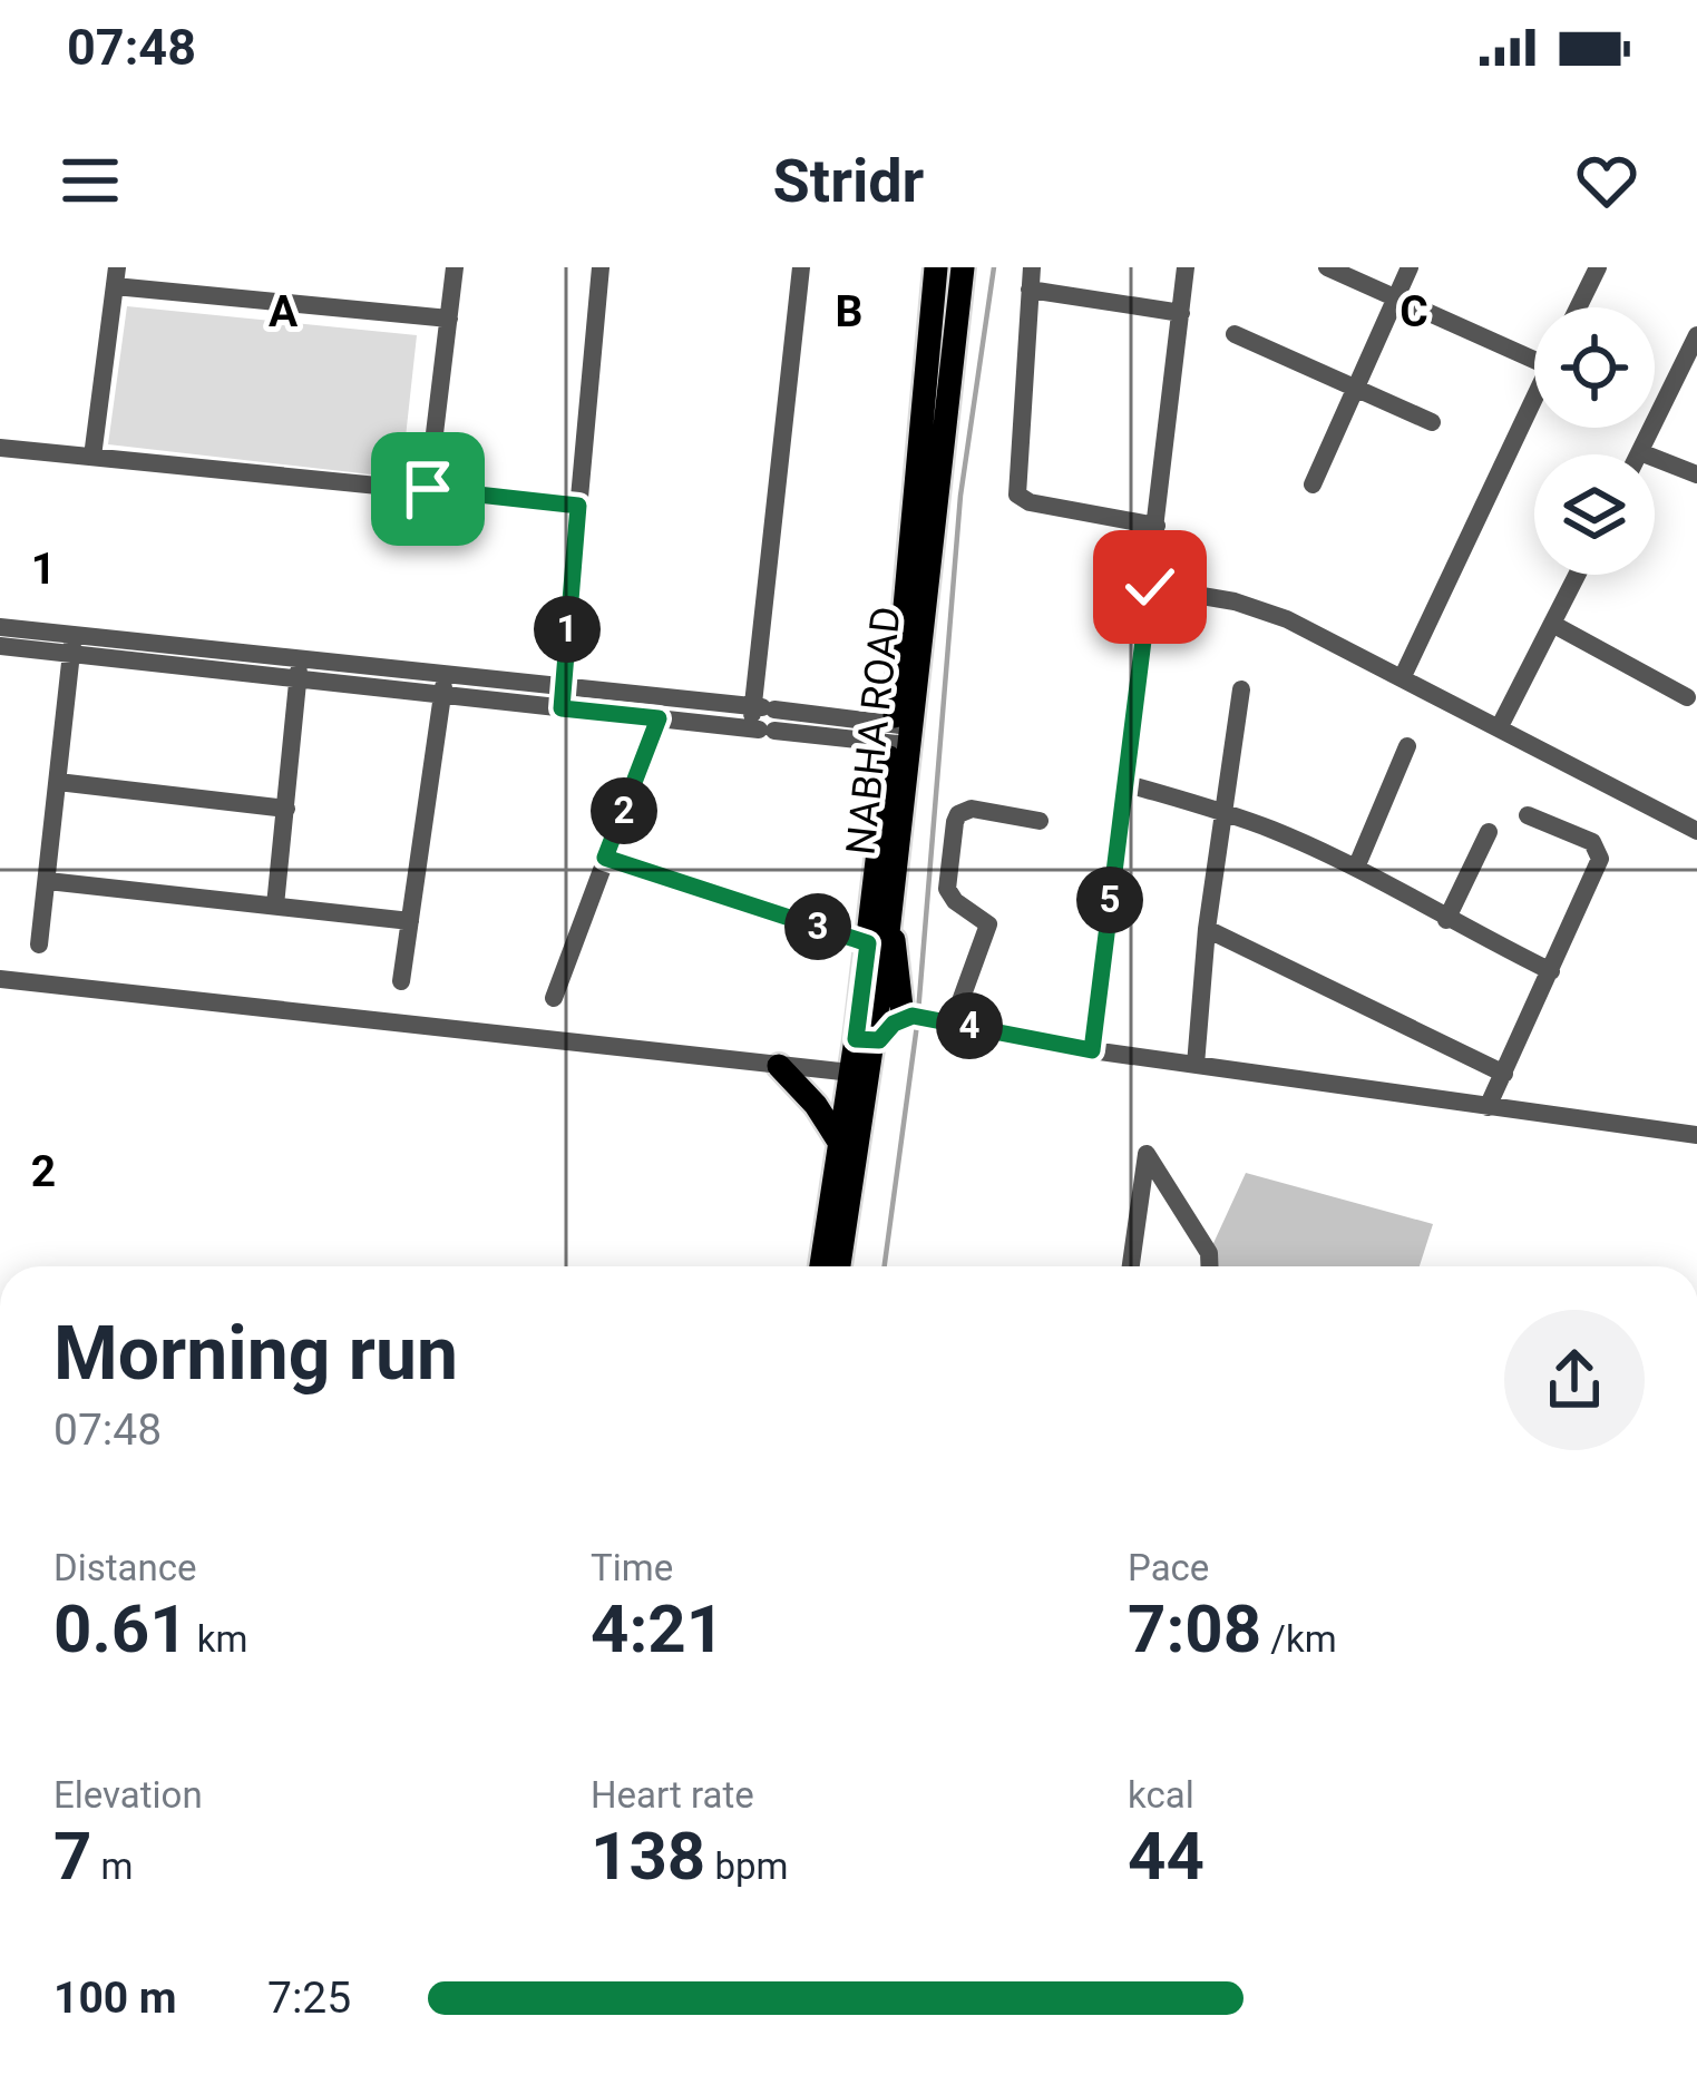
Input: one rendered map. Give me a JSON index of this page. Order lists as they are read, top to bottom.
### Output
{
  "streets": {
    "main road": ["NABHA ROAD"]
  },
  "page": {
    "status": "07:48",
    "header": "Stridr",
    "pins": [
      "1",
      "2",
      "5",
      "3",
      "4"
    ],
    "heading": ["Morning run", "07:48"],
    "stats": [
      ["Distance", "0.61 km"],
      ["Time", "4:21"],
      ["Pace", "7:08 /km"],
      ["Elevation", "7 m"],
      ["Heart rate", "138 bpm"],
      ["kcal", "44"]
    ],
    "list": [
      {
        "name": "100 m",
        "note": "7:25"
      }
    ]
  },
  "grid": {
    "columns": ["A", "B", "C"],
    "rows": ["1", "2"]
  }
}
